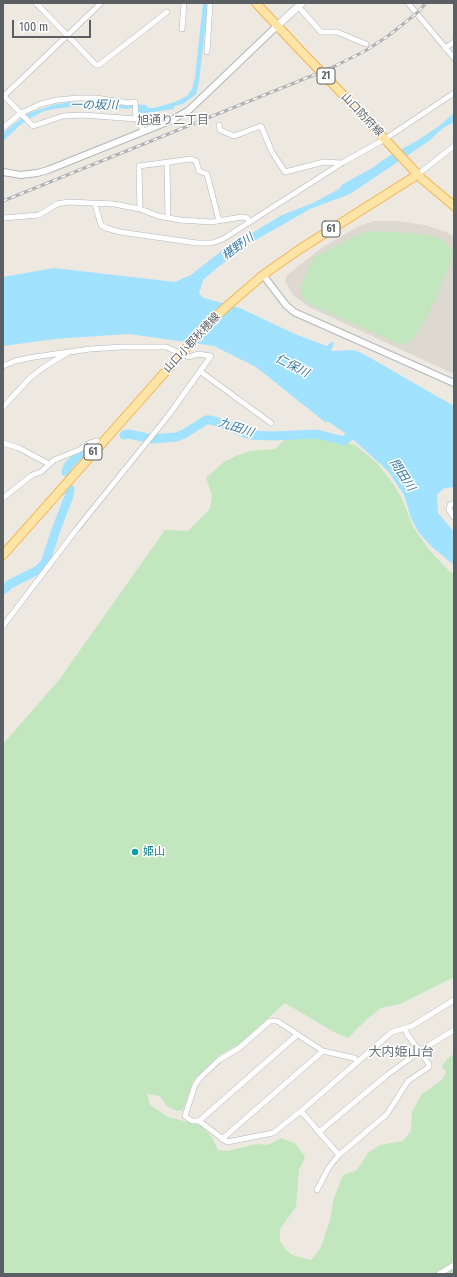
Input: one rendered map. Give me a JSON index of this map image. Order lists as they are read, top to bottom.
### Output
{
  "streets": {
    "main road": [
      "21",
      "山口防府線",
      "61",
      "山口小郡秋穂線"
    ]
  },
  "crossings": [
    ["山口防府線", "山口小郡秋穂線"]
  ],
  "districts": ["旭通り二丁目", "大内姫山台"],
  "water": [
    "一の坂川",
    "椹野川",
    "仁保川",
    "九田川",
    "問田川"
  ],
  "places": ["姫山"],
  "scale_bar": "100 m"
}
